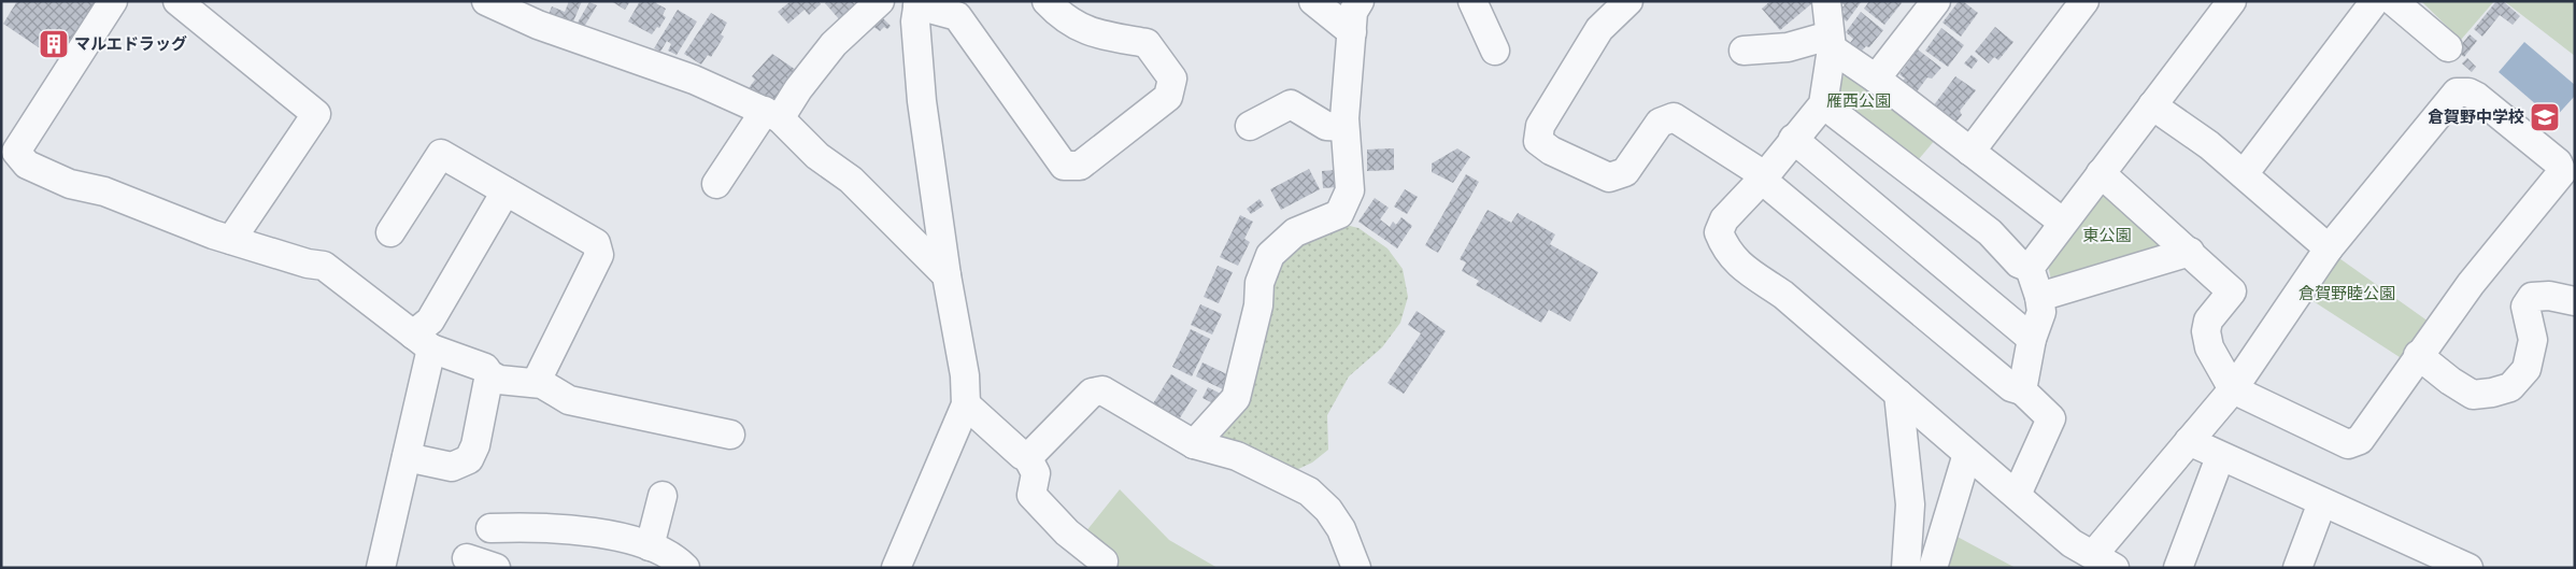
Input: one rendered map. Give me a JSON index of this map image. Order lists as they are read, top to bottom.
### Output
{
  "parks": ["雁西公園", "東公園", "倉賀野睦公園"],
  "places": {
    "building": ["マルエドラッグ"],
    "school or university": ["倉賀野中学校"]
  }
}
